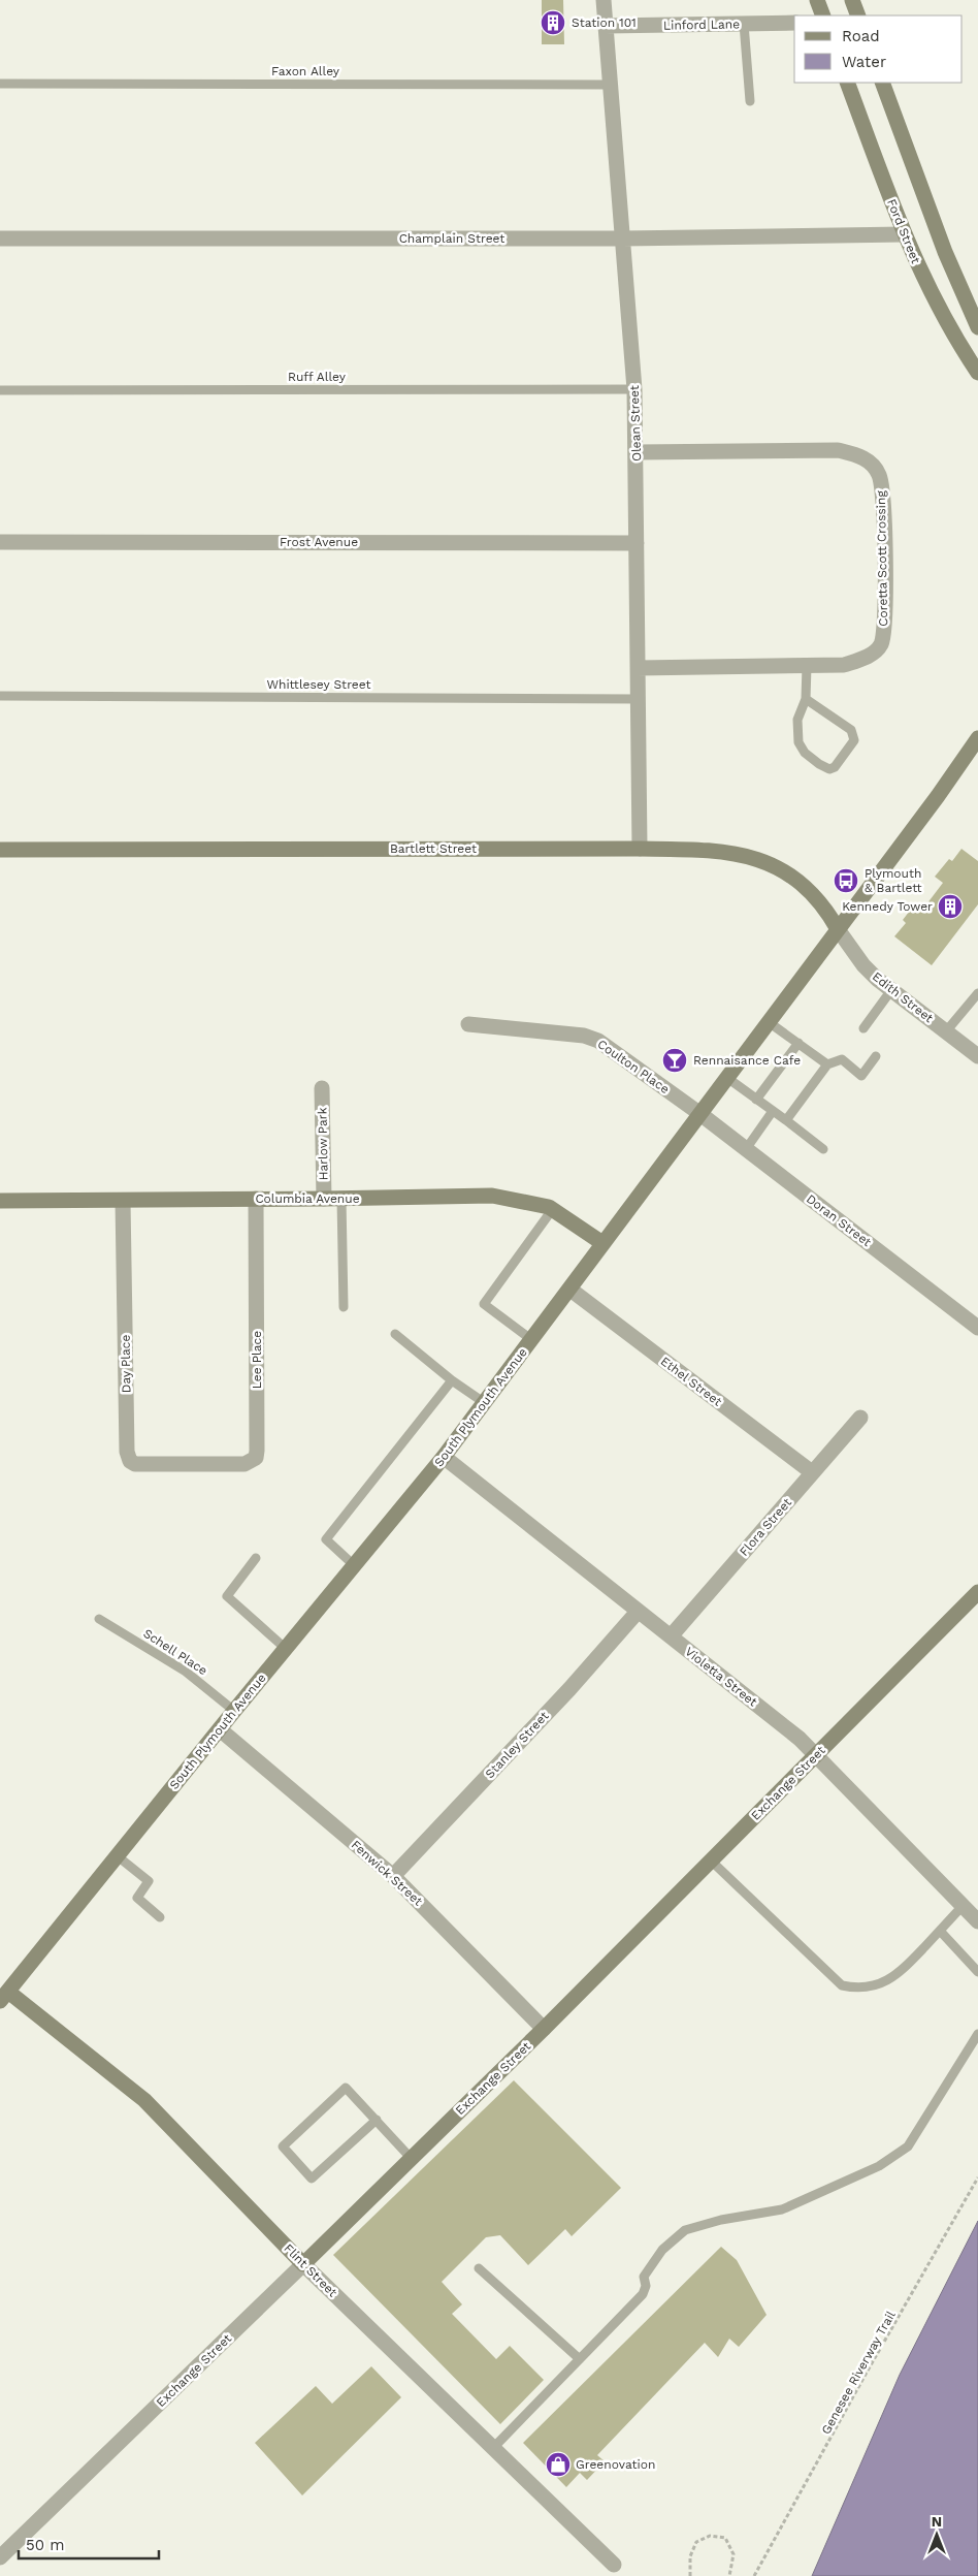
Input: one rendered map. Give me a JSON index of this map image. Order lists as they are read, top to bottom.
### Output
{
  "streets": {
    "street": [
      "Linford Lane",
      "Ford Street",
      "Champlain Street",
      "Olean Street",
      "Frost Avenue",
      "Coretta Scott Crossing",
      "Bartlett Street",
      "Edith Street",
      "Coulton Place",
      "Harlow Park",
      "Columbia Avenue",
      "Doran Street",
      "Lee Place",
      "Day Place",
      "Ethel Street",
      "South Plymouth Avenue",
      "Flora Street",
      "Violetta Street",
      "Stanley Street",
      "Exchange Street",
      "Fenwick Street",
      "Flint Street"
    ],
    "lane": [
      "Faxon Alley",
      "Ruff Alley",
      "Whittlesey Street",
      "Schell Place"
    ],
    "path": ["Genesee Riverway Trail"]
  },
  "crossings": [
    ["Linford Lane", "Olean Street"],
    ["Faxon Alley", "Olean Street"],
    ["Ford Street", "Champlain Street"],
    ["Champlain Street", "Olean Street"],
    ["Ruff Alley", "Olean Street"],
    ["Olean Street", "Frost Avenue"],
    ["Olean Street", "Coretta Scott Crossing"],
    ["Olean Street", "Whittlesey Street"],
    ["Olean Street", "Bartlett Street"],
    ["Bartlett Street", "Edith Street"],
    ["Bartlett Street", "South Plymouth Avenue"],
    ["Edith Street", "South Plymouth Avenue"],
    ["Coulton Place", "Doran Street"],
    ["Coulton Place", "South Plymouth Avenue"],
    ["Harlow Park", "Columbia Avenue"],
    ["Columbia Avenue", "Lee Place"],
    ["Columbia Avenue", "Day Place"],
    ["Columbia Avenue", "South Plymouth Avenue"],
    ["Doran Street", "South Plymouth Avenue"],
    ["Lee Place", "Day Place"],
    ["Ethel Street", "South Plymouth Avenue"],
    ["Ethel Street", "Flora Street"],
    ["South Plymouth Avenue", "Schell Place"],
    ["South Plymouth Avenue", "Violetta Street"],
    ["South Plymouth Avenue", "Fenwick Street"],
    ["South Plymouth Avenue", "Flint Street"],
    ["Flora Street", "Violetta Street"],
    ["Violetta Street", "Stanley Street"],
    ["Violetta Street", "Exchange Street"],
    ["Stanley Street", "Fenwick Street"],
    ["Exchange Street", "Fenwick Street"],
    ["Exchange Street", "Flint Street"]
  ],
  "places": {
    "building": ["Station 101", "Kennedy Tower"],
    "bus stop": ["Plymouth & Bartlett"],
    "bar": ["Rennaisance Cafe"],
    "shop": ["Greenovation"]
  },
  "legend": ["Road", "Water"],
  "scale_bar": "50 m",
  "north": "top"
}
